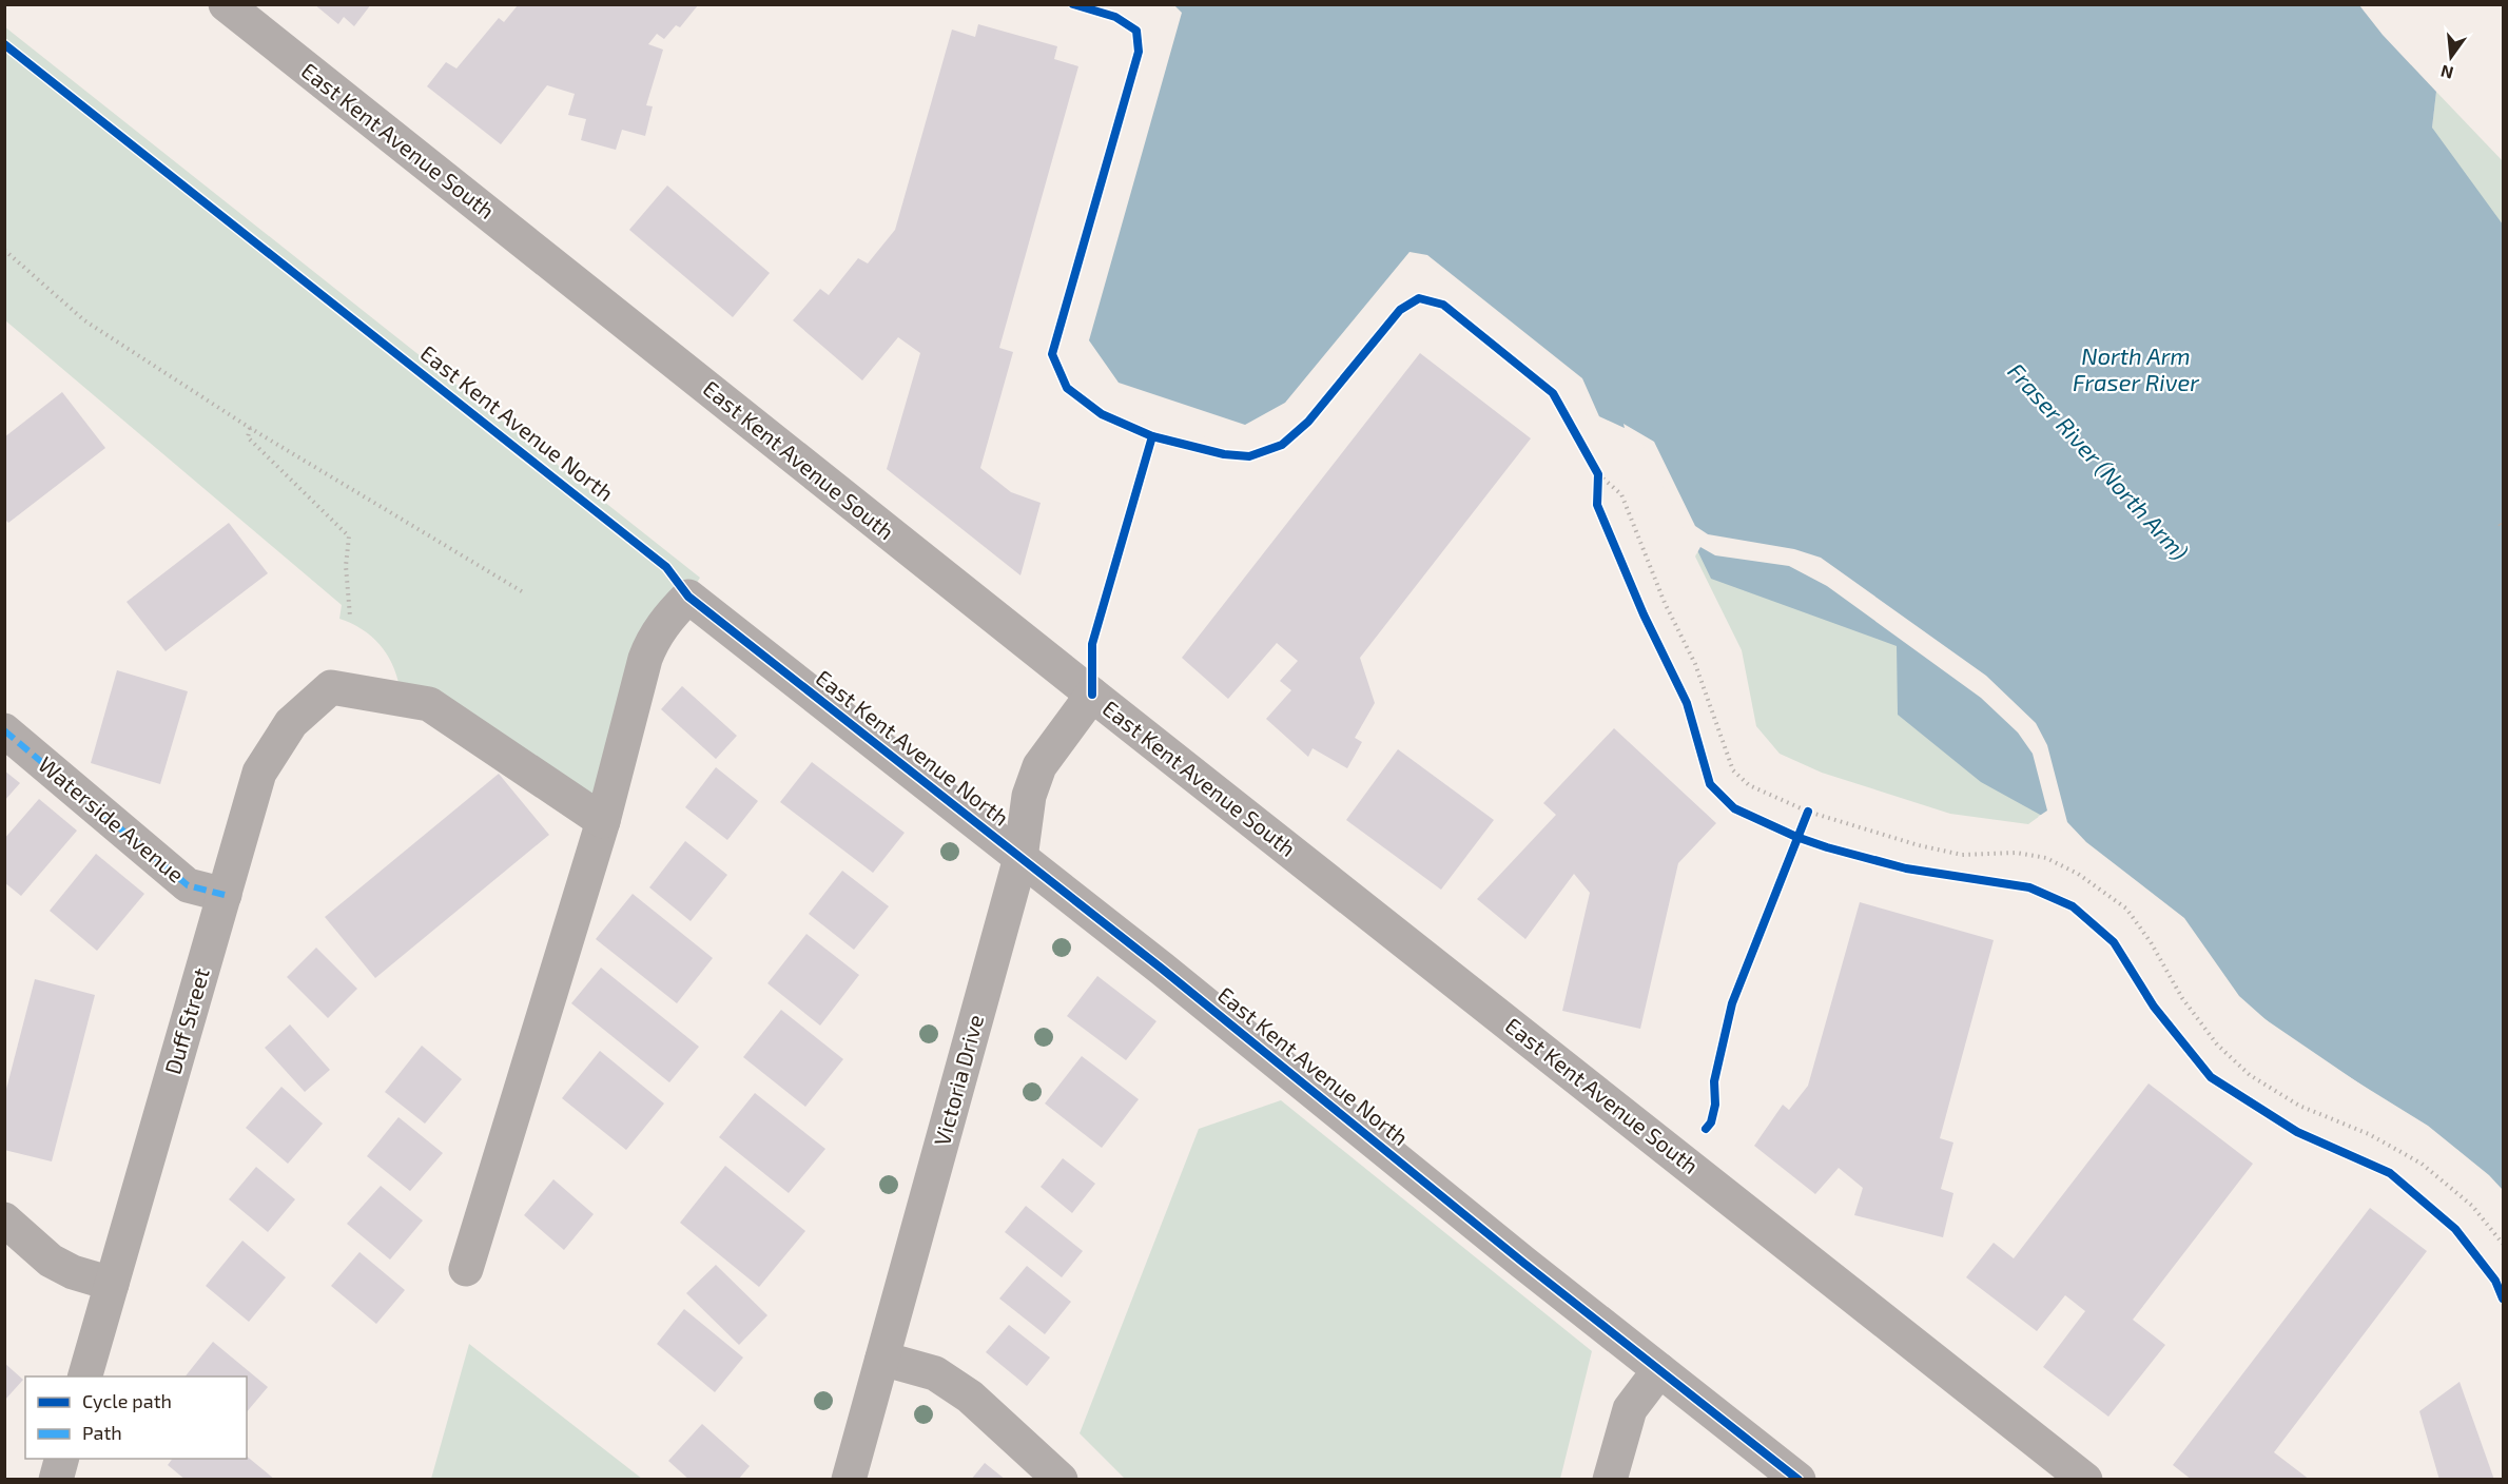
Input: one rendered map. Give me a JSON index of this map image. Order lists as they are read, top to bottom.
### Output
{
  "streets": {
    "street": [
      "East Kent Avenue South",
      "East Kent Avenue North",
      "Waterside Avenue",
      "Duff Street",
      "Victoria Drive"
    ]
  },
  "crossings": [
    ["East Kent Avenue South", "Victoria Drive"],
    ["East Kent Avenue North", "Duff Street"],
    ["East Kent Avenue North", "Victoria Drive"],
    ["Waterside Avenue", "Duff Street"]
  ],
  "water": ["North Arm Fraser River", "Fraser River (North Arm)"],
  "legend": ["Cycle path", "Path"],
  "north": "bottom"
}
